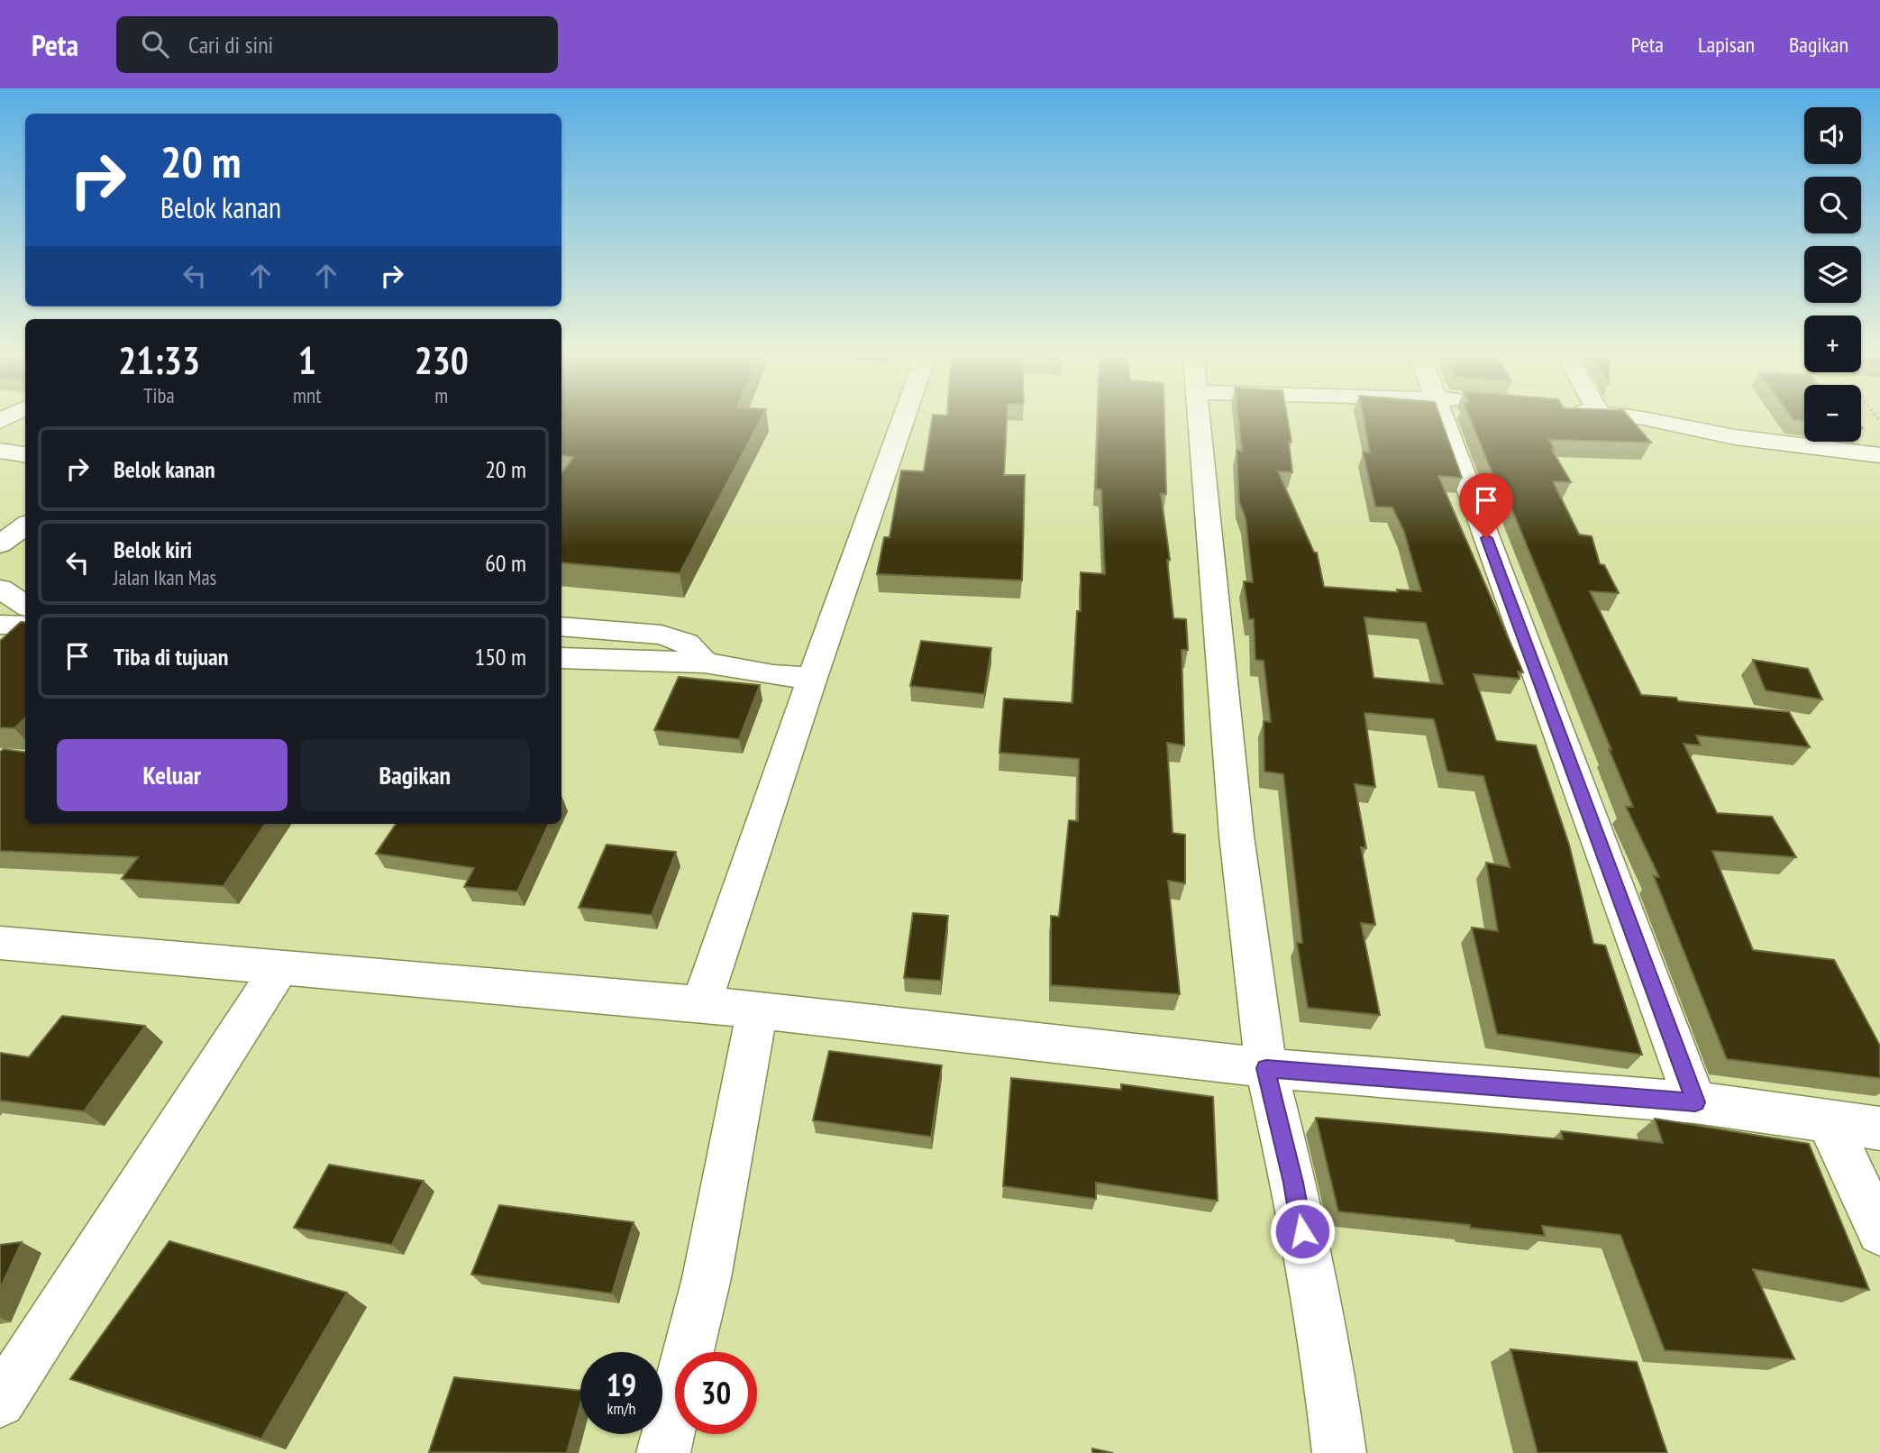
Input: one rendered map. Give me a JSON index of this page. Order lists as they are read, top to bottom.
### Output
{
  "page": {
    "header": "Peta",
    "search": "Cari di sini",
    "nav": ["Peta", "Lapisan", "Bagikan"],
    "map_buttons": ["+", "−"],
    "turn": ["20 m", "Belok kanan"],
    "eta": [
      "21:33",
      "Tiba",
      "1",
      "mnt",
      "230",
      "m"
    ],
    "list": [
      {
        "name": "Belok kanan",
        "value": "20 m"
      },
      {
        "name": "Belok kiri",
        "note": "Jalan Ikan Mas",
        "value": "60 m"
      },
      {
        "name": "Tiba di tujuan",
        "value": "150 m"
      }
    ],
    "buttons": ["Keluar", "Bagikan"],
    "speed": "19 km/h",
    "limit": "30"
  }
}
